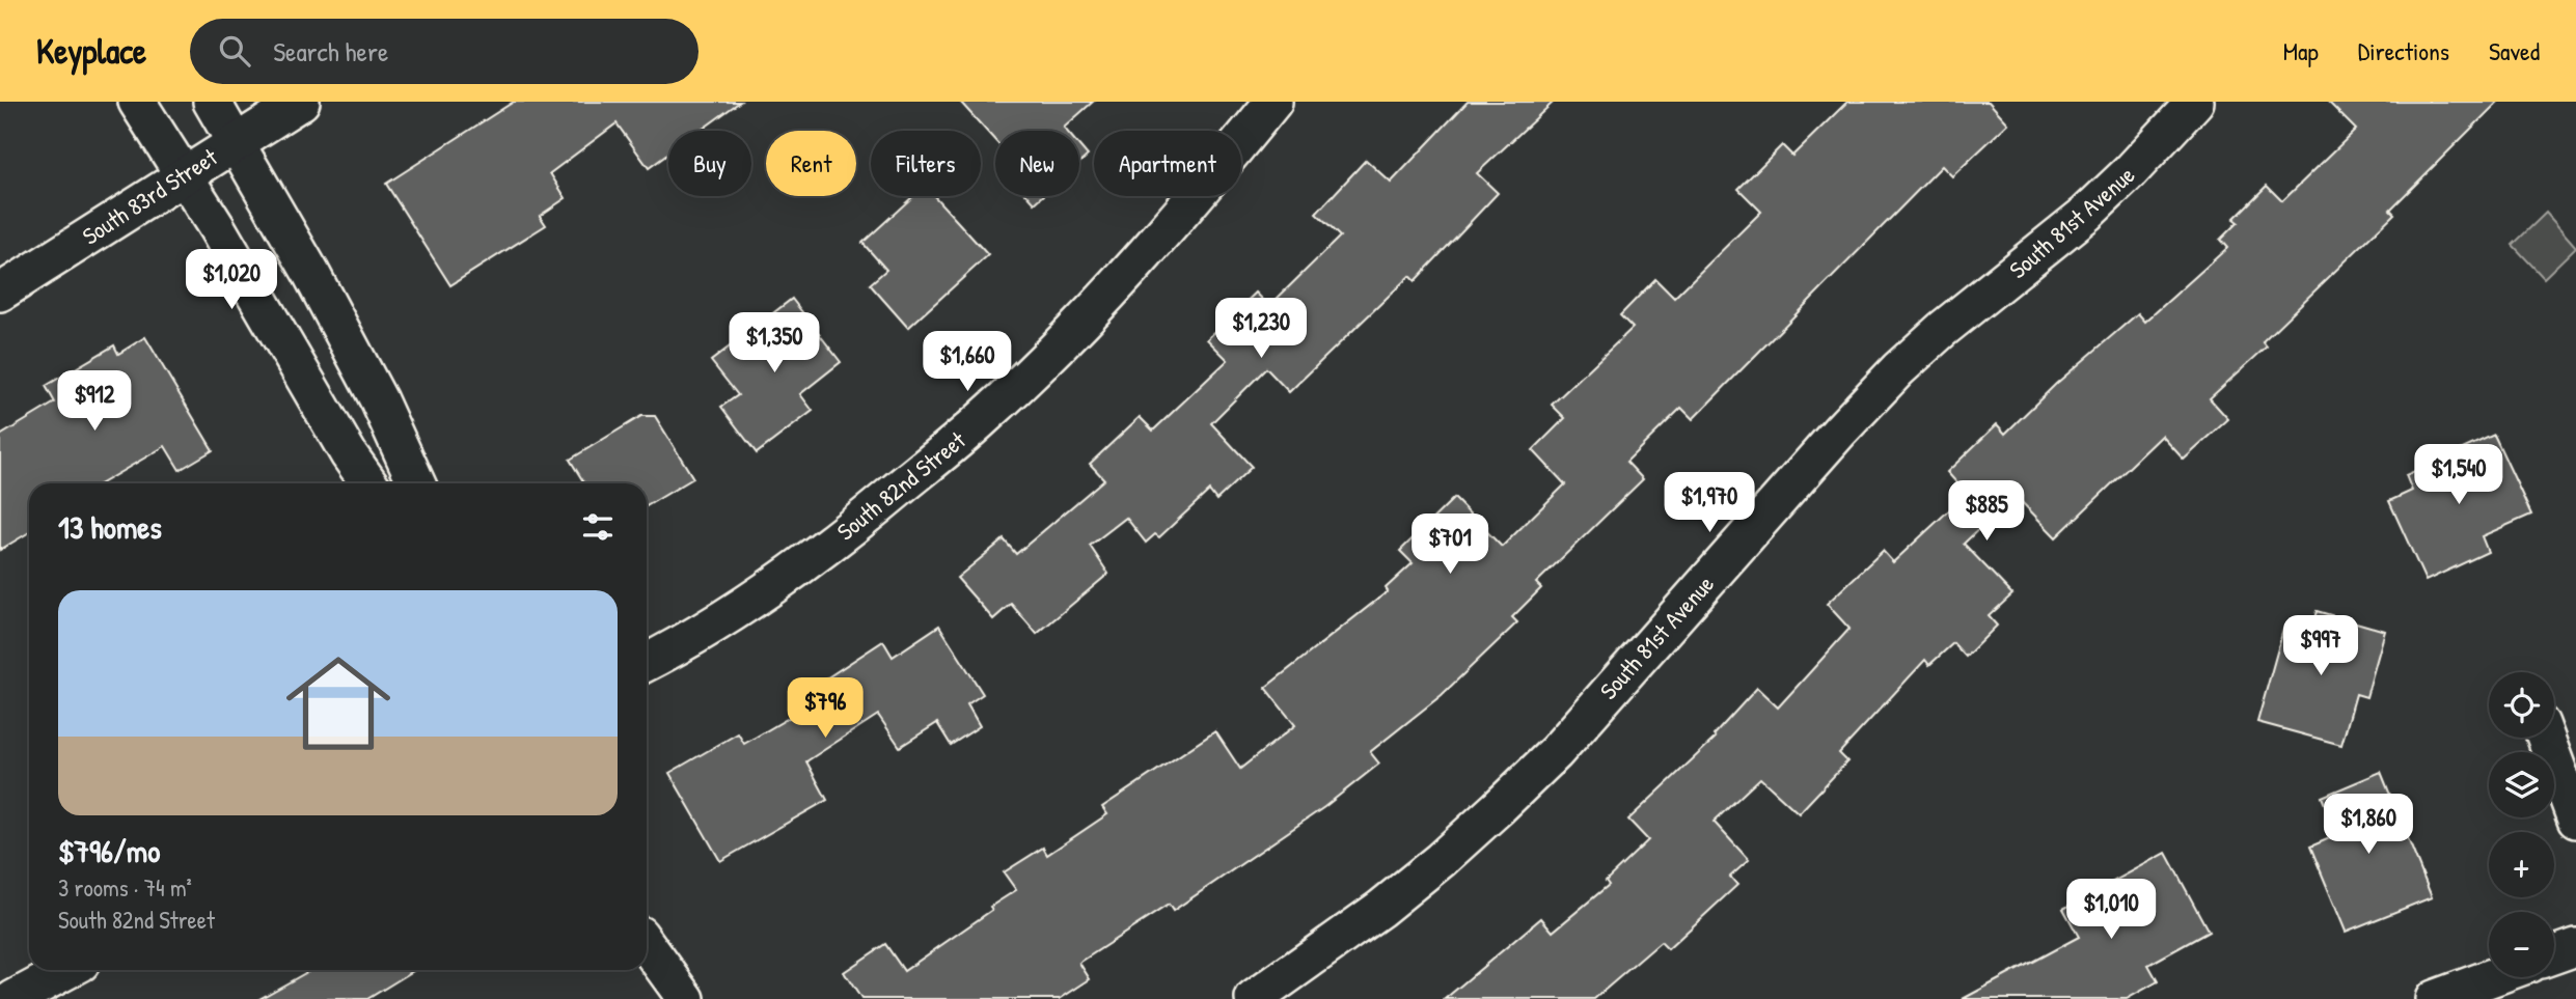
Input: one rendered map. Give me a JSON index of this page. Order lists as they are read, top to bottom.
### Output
{
  "streets": {
    "street": ["South 83rd Street", "South 81st Avenue", "South 82nd Street"]
  },
  "page": {
    "header": "Keyplace",
    "search": "Search here",
    "nav": ["Map", "Directions", "Saved"],
    "chip": [
      "Buy",
      "Rent",
      "Filters",
      "New",
      "Apartment"
    ],
    "price": [
      "$1,020",
      "$1,230",
      "$1,350",
      "$1,660",
      "$912",
      "$1,540",
      "$1,970",
      "$885",
      "$701",
      "$997",
      "$796",
      "$1,860",
      "$1,010"
    ],
    "heading": "13 homes",
    "list": [
      {
        "name": "$796/mo",
        "note": "3 rooms · 74 m² · South 82nd Street"
      }
    ],
    "map_buttons": ["+", "−"]
  }
}
